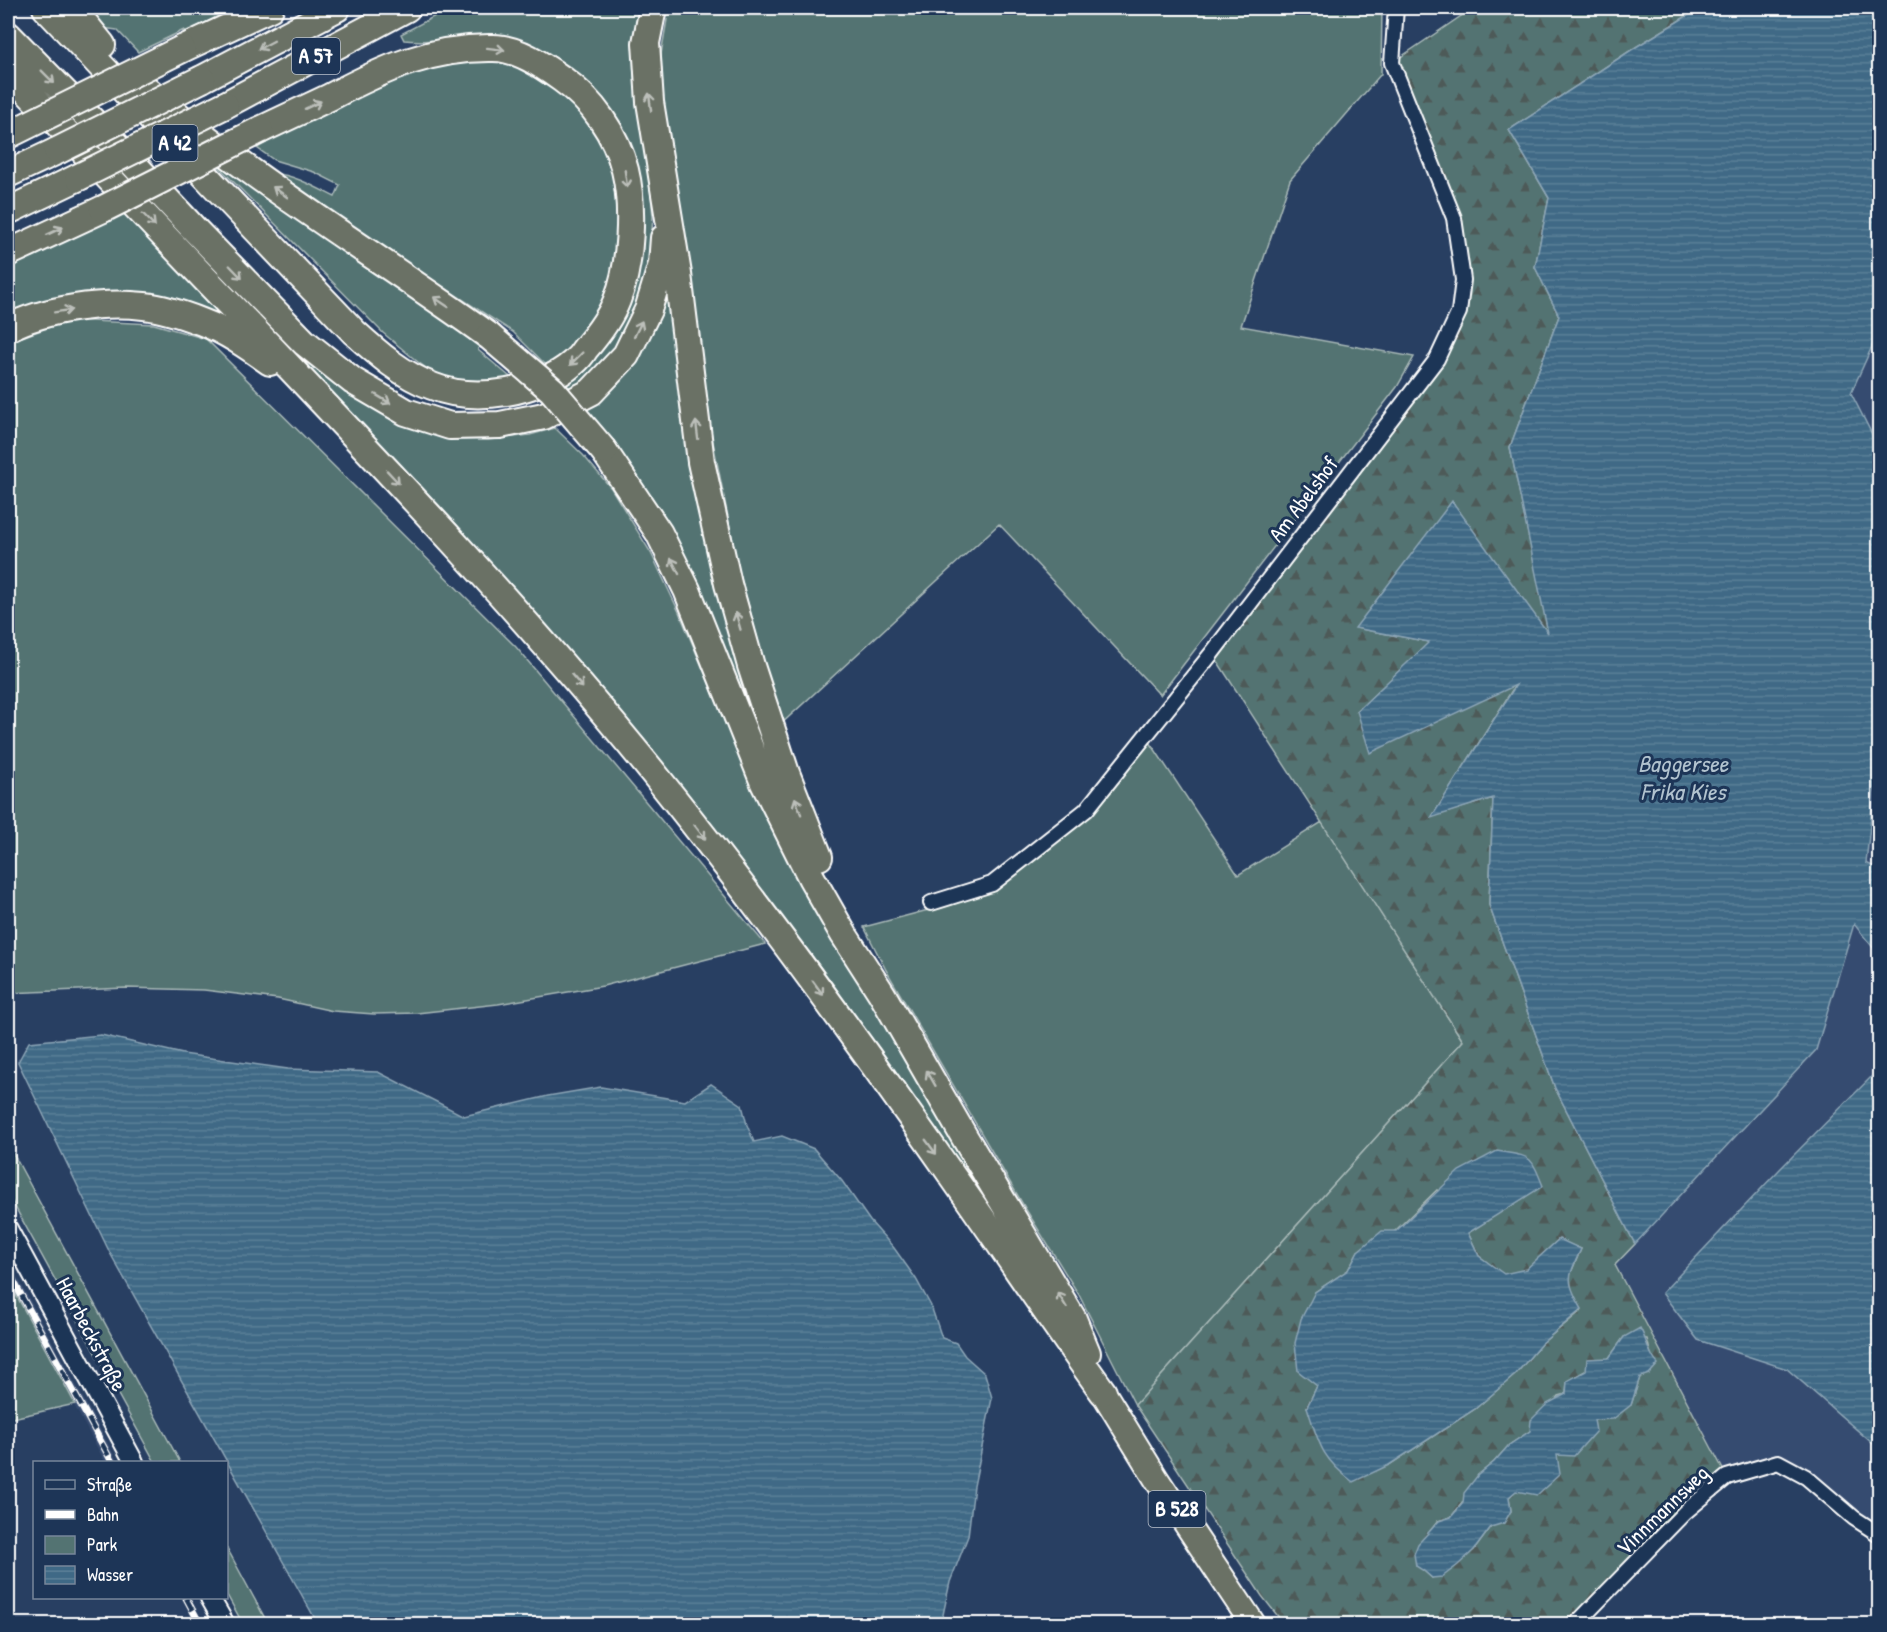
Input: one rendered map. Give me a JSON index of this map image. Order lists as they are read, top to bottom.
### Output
{
  "streets": {
    "highway": ["A 57", "A 42", "B 528"],
    "street": ["Am Abelshof", "Haarbeckstraße", "Vinnmannsweg"]
  },
  "water": ["Baggersee Frika Kies"],
  "legend": [
    "Straße",
    "Bahn",
    "Park",
    "Wasser"
  ]
}
